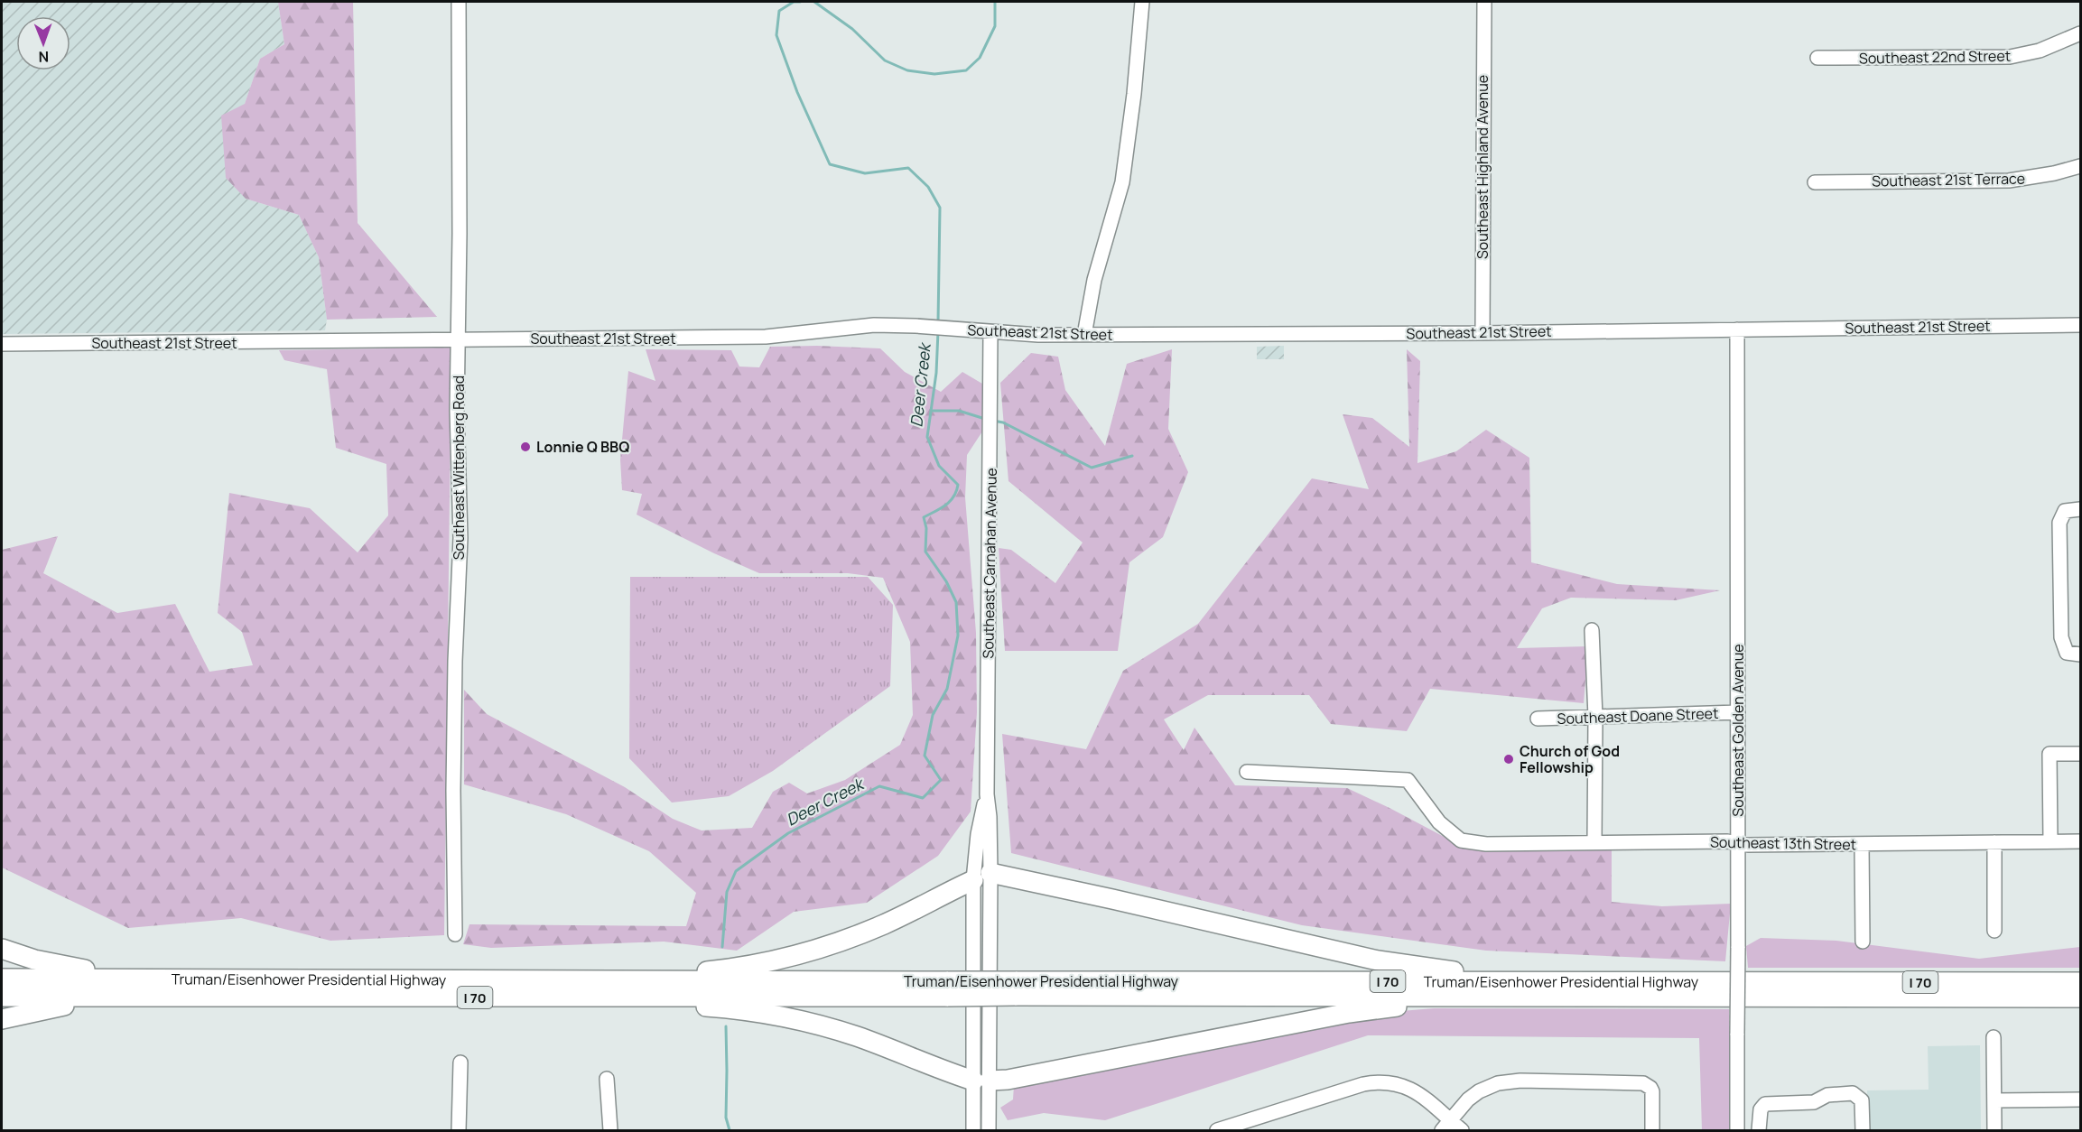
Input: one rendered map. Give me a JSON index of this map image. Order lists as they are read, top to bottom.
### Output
{
  "streets": {
    "highway": ["Truman/Eisenhower Presidential Highway", "I 70"],
    "street": [
      "Southeast 22nd Street",
      "Southeast Highland Avenue",
      "Southeast 21st Terrace",
      "Southeast 21st Street",
      "Southeast Wittenberg Road",
      "Southeast Carnahan Avenue",
      "Southeast Doane Street",
      "Southeast Golden Avenue",
      "Southeast 13th Street"
    ]
  },
  "crossings": [
    ["Southeast Highland Avenue", "Southeast 21st Street"],
    ["Southeast 21st Street", "Southeast Wittenberg Road"],
    ["Southeast 21st Street", "Southeast Carnahan Avenue"],
    ["Southeast 21st Street", "Southeast Golden Avenue"],
    ["Southeast Doane Street", "Southeast Golden Avenue"],
    ["Southeast Golden Avenue", "Southeast 13th Street"]
  ],
  "water": ["Deer Creek"],
  "places": ["Lonnie Q BBQ", "Church of God Fellowship"],
  "north": "bottom"
}
